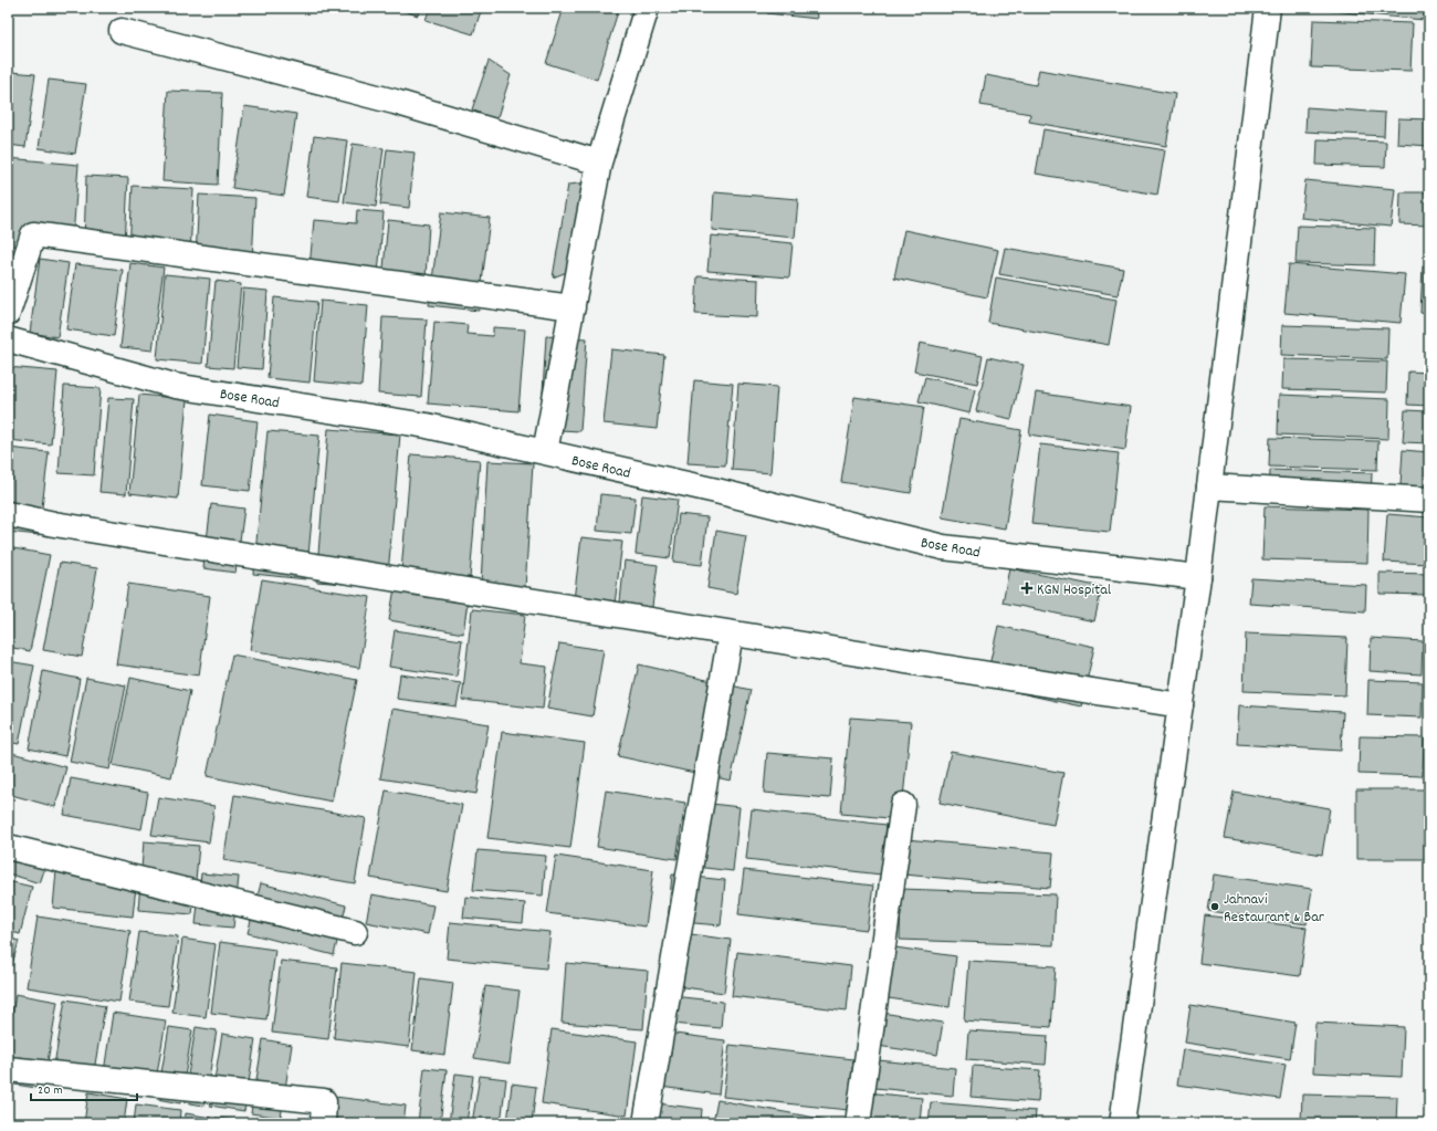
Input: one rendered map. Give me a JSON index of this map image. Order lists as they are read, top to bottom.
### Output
{
  "streets": {
    "street": ["Bose Road"]
  },
  "places": {
    "health": ["KGN Hospital"],
    "other": ["Jahnavi Restaurant & Bar"]
  },
  "scale_bar": "20 m"
}
